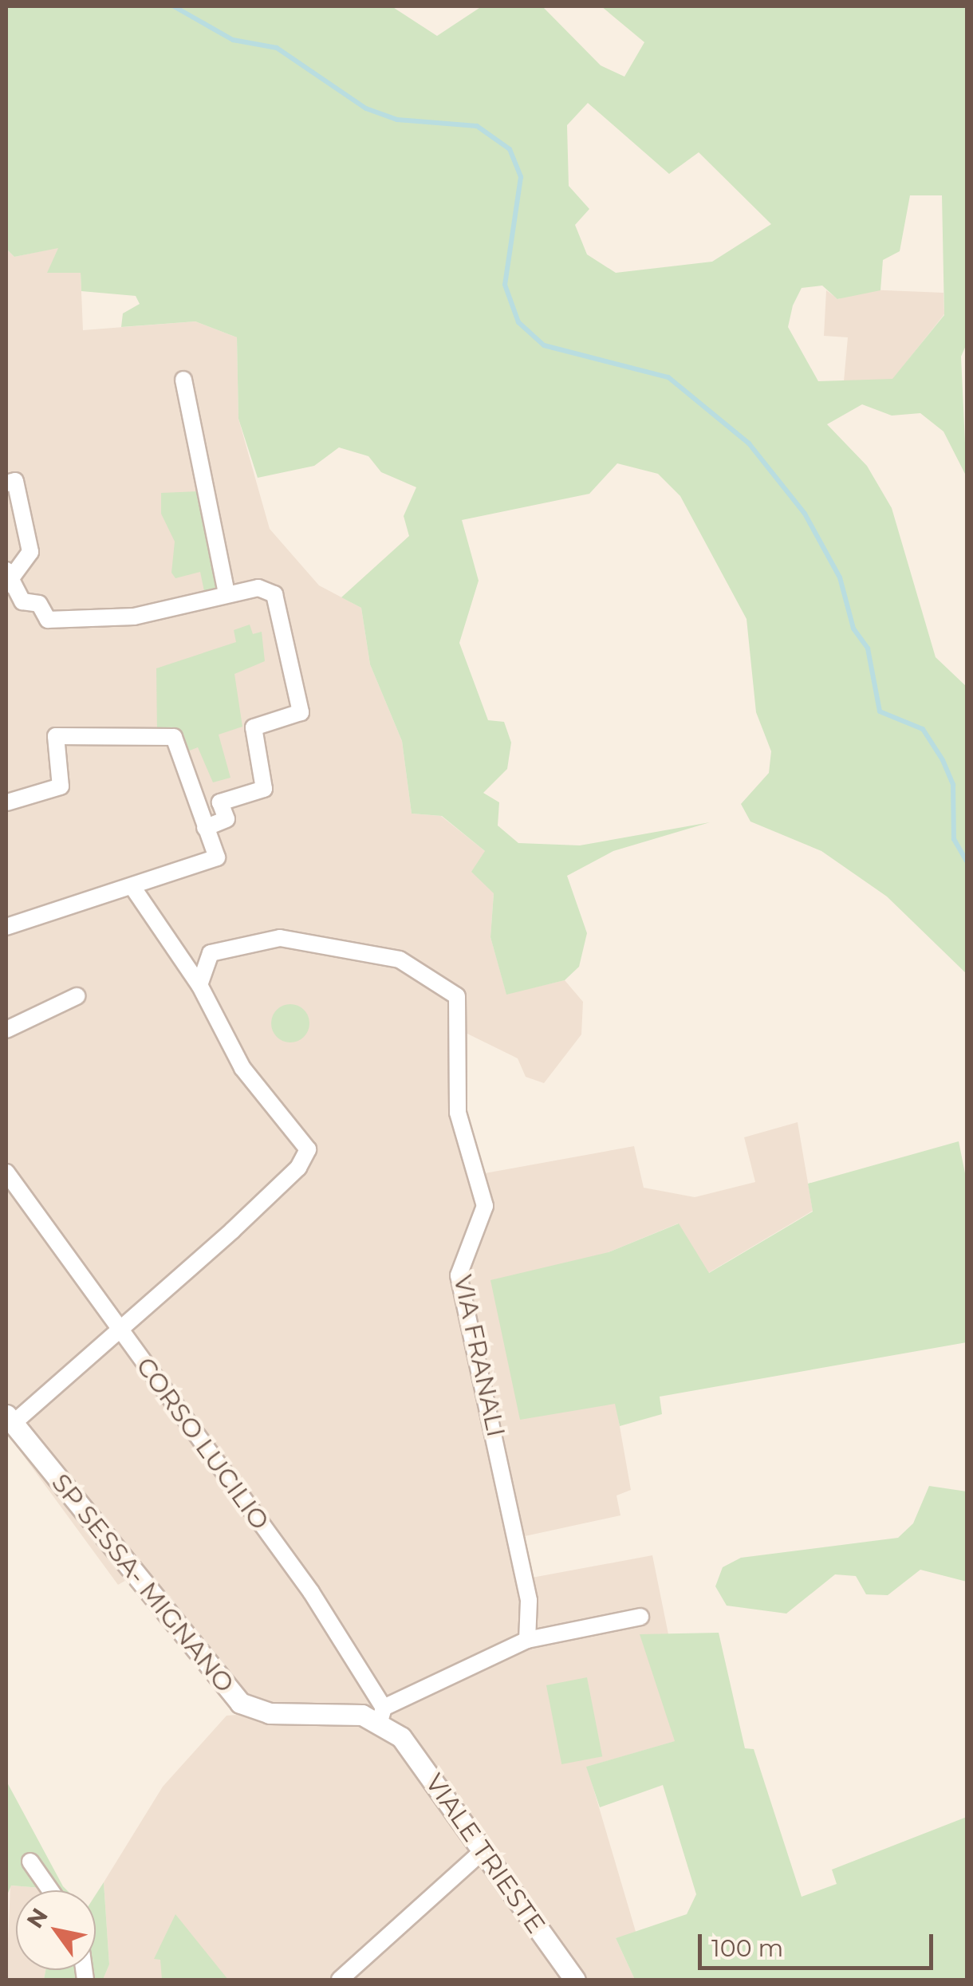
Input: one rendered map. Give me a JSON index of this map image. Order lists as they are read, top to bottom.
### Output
{
  "streets": {
    "street": [
      "VIA FRANALI",
      "CORSO LUCILIO",
      "SP SESSA- MIGNANO",
      "VIALE TRIESTE"
    ]
  },
  "crossings": [
    ["CORSO LUCILIO", "SP SESSA- MIGNANO"],
    ["CORSO LUCILIO", "VIALE TRIESTE"],
    ["SP SESSA- MIGNANO", "VIALE TRIESTE"]
  ],
  "scale_bar": "100 m",
  "north": "top left"
}
